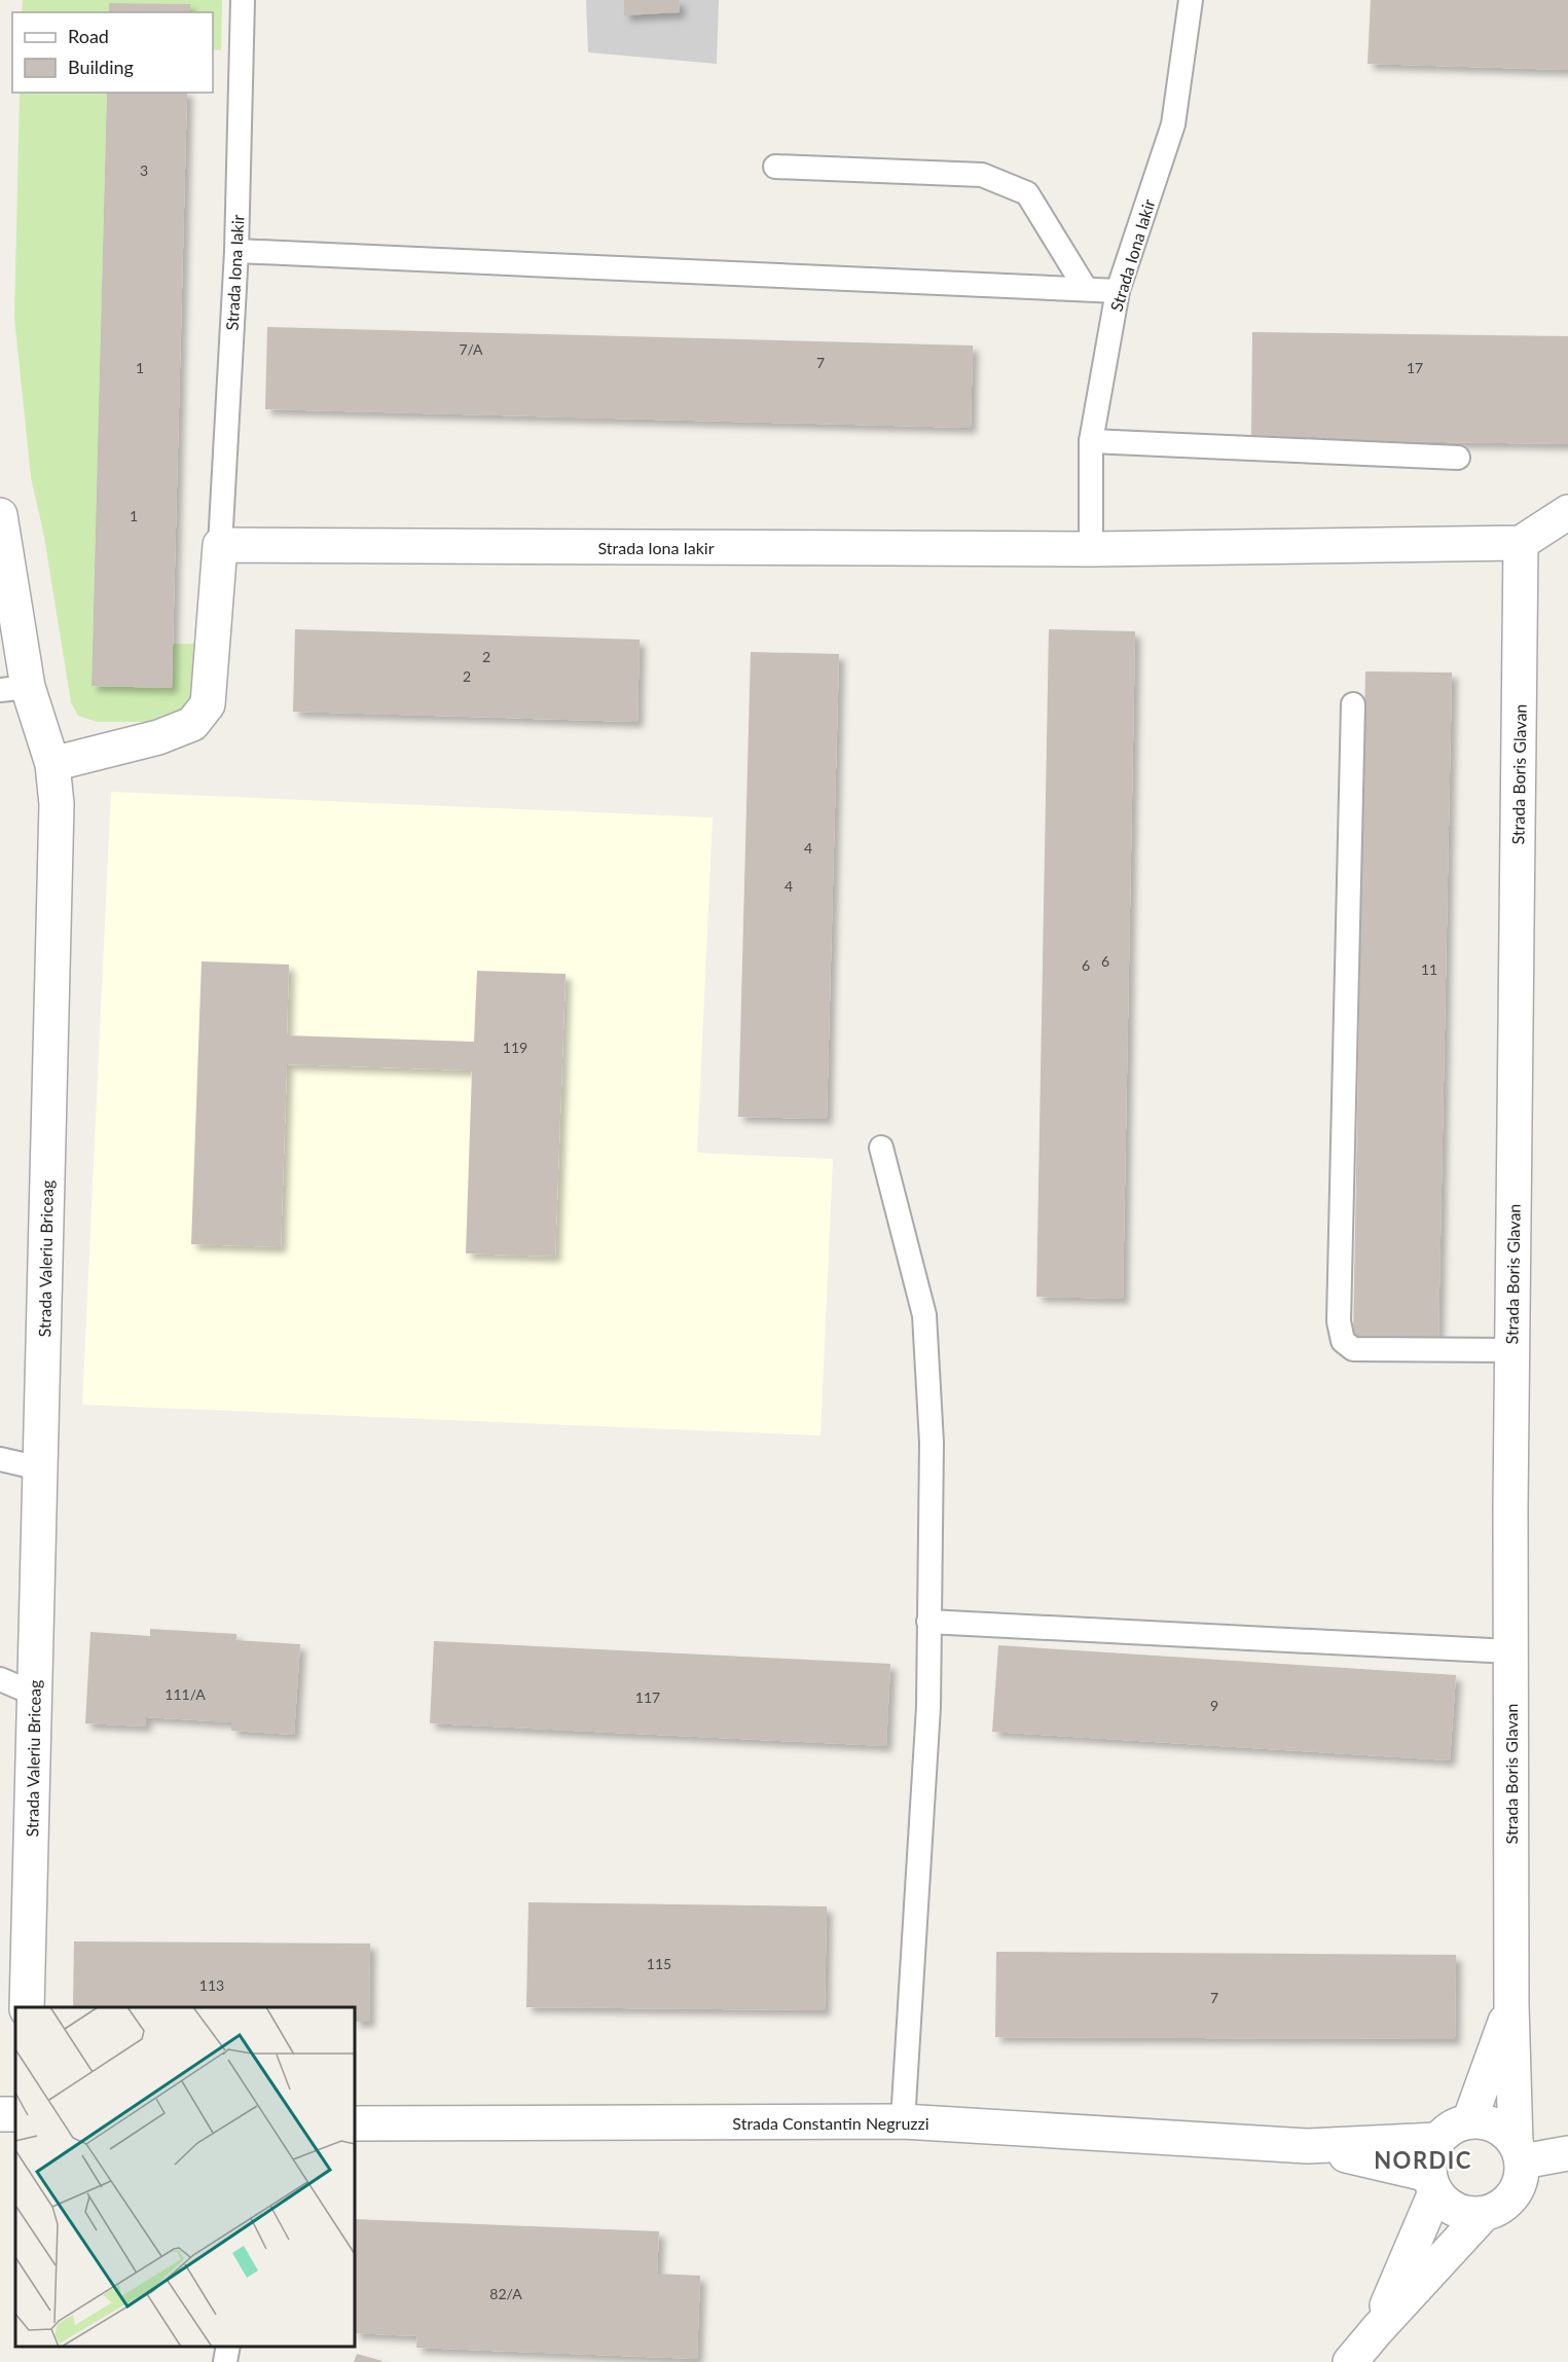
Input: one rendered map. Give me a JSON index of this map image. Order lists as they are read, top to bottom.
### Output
{
  "streets": {
    "street": [
      "Strada Iona Iakir",
      "Strada Boris Glavan",
      "Strada Valeriu Briceag",
      "Strada Constantin Negruzzi"
    ]
  },
  "crossings": [
    ["Strada Iona Iakir", "Strada Boris Glavan"],
    ["Strada Iona Iakir", "Strada Valeriu Briceag"],
    ["Strada Boris Glavan", "Strada Constantin Negruzzi"]
  ],
  "districts": ["NORDIC"],
  "house_numbers": [
    "3",
    "7/A",
    "7",
    "1",
    "17",
    "1",
    "2",
    "2",
    "4",
    "4",
    "6",
    "6",
    "11",
    "119",
    "111/A",
    "117",
    "9",
    "115",
    "113",
    "7",
    "82/A"
  ],
  "legend": ["Road", "Building"]
}
